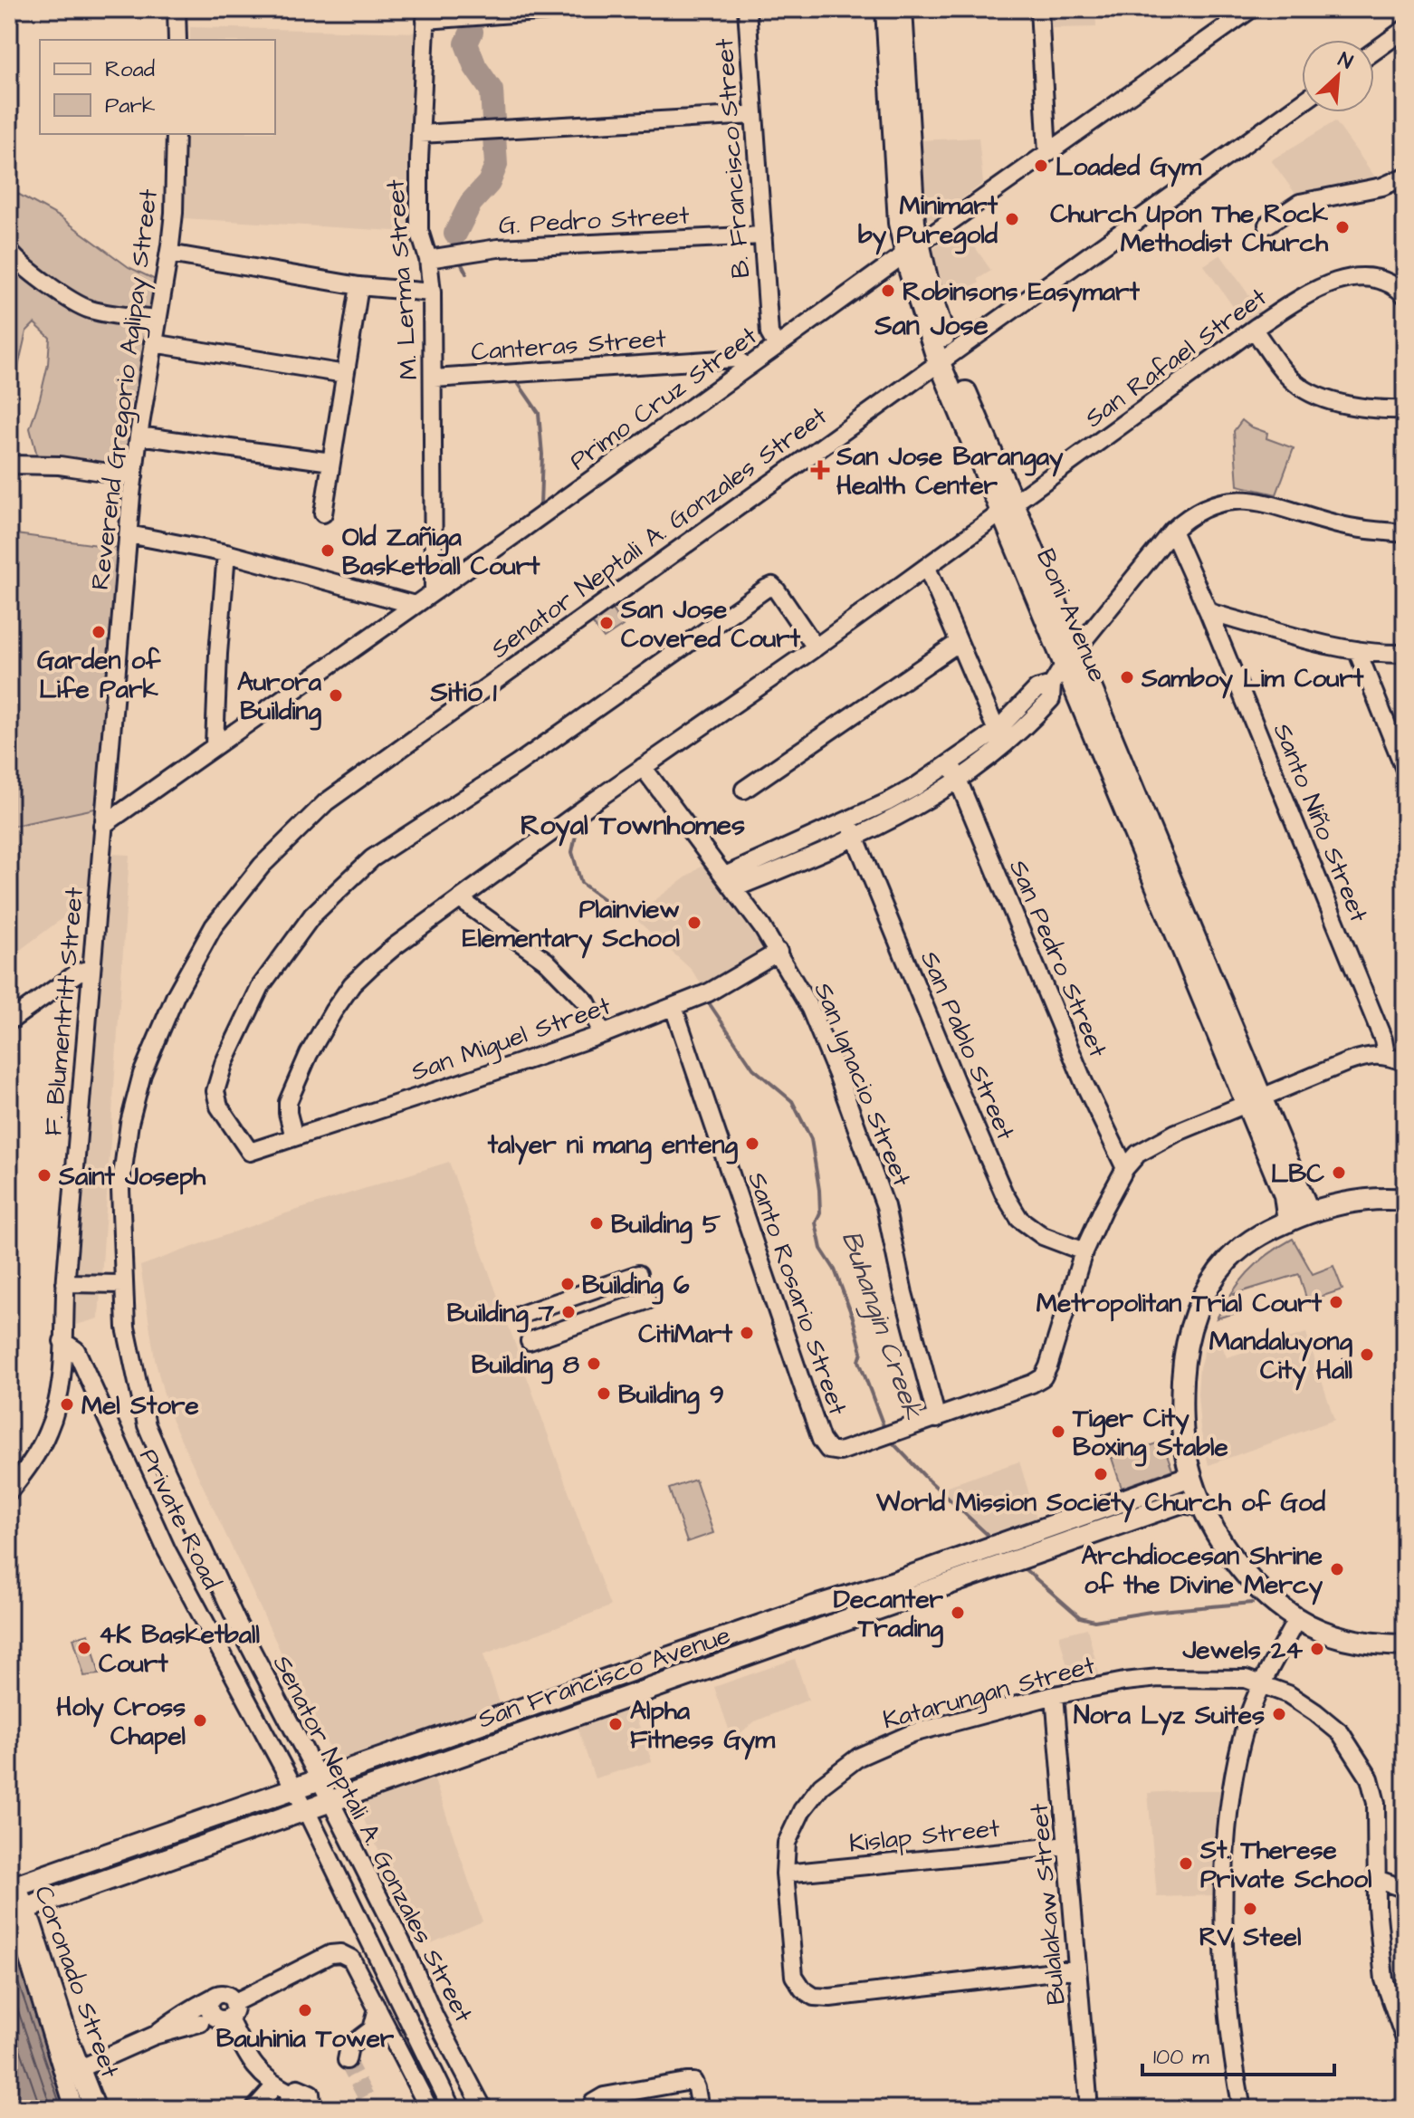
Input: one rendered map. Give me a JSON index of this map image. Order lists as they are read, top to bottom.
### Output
{
  "streets": {
    "main road": ["Boni Avenue", "San Francisco Avenue", "Coronado Street"],
    "street": [
      "B. Francisco Street",
      "G. Pedro Street",
      "M. Lerma Street",
      "Canteras Street",
      "San Rafael Street",
      "Reverend Gregorio Aglipay Street",
      "Primo Cruz Street",
      "Senator Neptali A. Gonzales Street",
      "Santo Niño Street",
      "San Pedro Street",
      "F. Blumentritt Street",
      "San Miguel Street",
      "San Pablo Street",
      "San Ignacio Street",
      "Santo Rosario Street",
      "Private Road",
      "Katarungan Street",
      "Kislap Street",
      "Bulalakaw Street"
    ]
  },
  "crossings": [
    ["B. Francisco Street", "G. Pedro Street"],
    ["B. Francisco Street", "Primo Cruz Street"],
    ["G. Pedro Street", "M. Lerma Street"],
    ["M. Lerma Street", "Canteras Street"],
    ["M. Lerma Street", "Primo Cruz Street"],
    ["Canteras Street", "Primo Cruz Street"],
    ["San Rafael Street", "Boni Avenue"],
    ["San Rafael Street", "San Miguel Street"],
    ["San Rafael Street", "San Ignacio Street"],
    ["Reverend Gregorio Aglipay Street", "Primo Cruz Street"],
    ["Reverend Gregorio Aglipay Street", "F. Blumentritt Street"],
    ["Primo Cruz Street", "Boni Avenue"],
    ["Primo Cruz Street", "F. Blumentritt Street"],
    ["Senator Neptali A. Gonzales Street", "Boni Avenue"],
    ["Senator Neptali A. Gonzales Street", "San Francisco Avenue"],
    ["Boni Avenue", "Santo Rosario Street"],
    ["Santo Niño Street", "Santo Rosario Street"],
    ["San Pedro Street", "Santo Rosario Street"],
    ["F. Blumentritt Street", "Private Road"],
    ["San Miguel Street", "San Ignacio Street"],
    ["San Miguel Street", "Santo Rosario Street"],
    ["San Pablo Street", "Santo Rosario Street"],
    ["San Ignacio Street", "Santo Rosario Street"],
    ["Private Road", "San Francisco Avenue"],
    ["San Francisco Avenue", "Coronado Street"],
    ["Katarungan Street", "Kislap Street"],
    ["Katarungan Street", "Bulalakaw Street"],
    ["Kislap Street", "Bulalakaw Street"]
  ],
  "districts": ["San Jose", "Sitio 1", "Royal Townhomes"],
  "water": ["Buhangin Creek"],
  "places": {
    "other": [
      "Loaded Gym",
      "Minimart by Puregold",
      "Church Upon The Rock Methodist Church",
      "Robinsons Easymart",
      "Old Zañiga Basketball Court",
      "San Jose Covered Court",
      "Garden of Life Park",
      "Samboy Lim Court",
      "Aurora Building",
      "Plainview Elementary School",
      "talyer ni mang enteng",
      "LBC",
      "Saint Joseph",
      "Building 5",
      "Building 6",
      "Metropolitan Trial Court",
      "Building 7",
      "CitiMart",
      "Mandaluyong City Hall",
      "Building 8",
      "Building 9",
      "Mel Store",
      "Tiger City Boxing Stable",
      "World Mission Society Church of God",
      "Archdiocesan Shrine of the Divine Mercy",
      "Decanter Trading",
      "4K Basketball Court",
      "Jewels 24",
      "Nora Lyz Suites",
      "Holy Cross Chapel",
      "Alpha Fitness Gym",
      "St. Therese Private School",
      "RV Steel",
      "Bauhinia Tower"
    ],
    "health": ["San Jose Barangay Health Center"]
  },
  "legend": ["Road", "Park"],
  "scale_bar": "100 m",
  "north": "top right"
}
